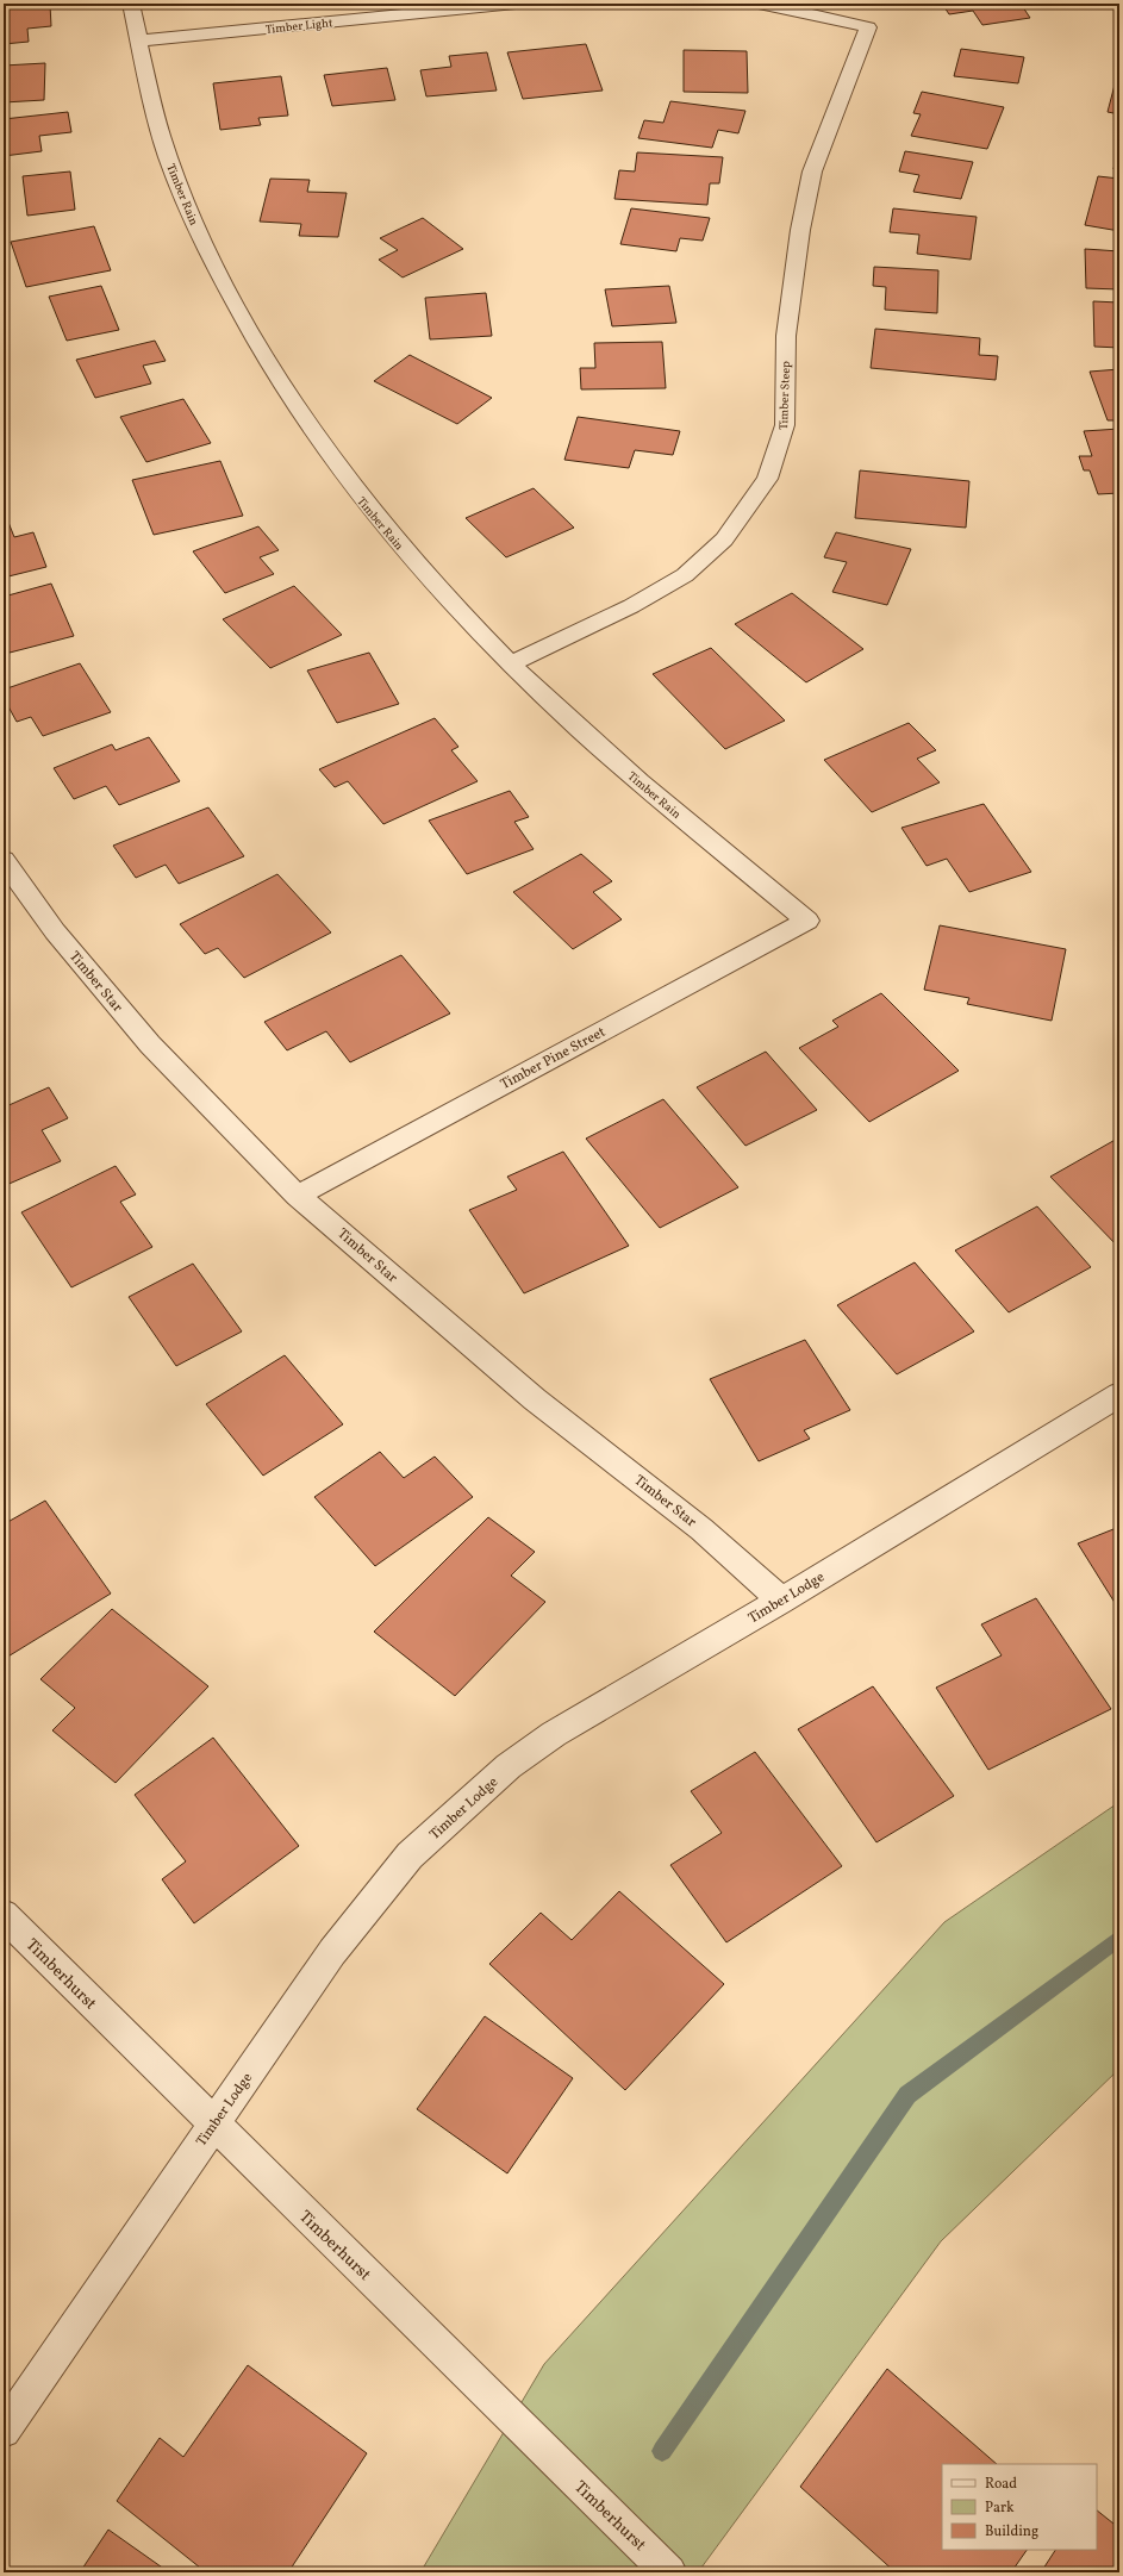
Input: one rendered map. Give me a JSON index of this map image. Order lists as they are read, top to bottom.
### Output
{
  "streets": {
    "street": [
      "Timber Light",
      "Timber Rain",
      "Timber Steep",
      "Timber Star",
      "Timber Pine Street",
      "Timber Lodge",
      "Timberhurst"
    ]
  },
  "crossings": [
    ["Timber Light", "Timber Rain"],
    ["Timber Rain", "Timber Steep"],
    ["Timber Rain", "Timber Pine Street"],
    ["Timber Star", "Timber Pine Street"],
    ["Timber Star", "Timber Lodge"],
    ["Timber Lodge", "Timberhurst"]
  ],
  "legend": ["Road", "Park", "Building"]
}
